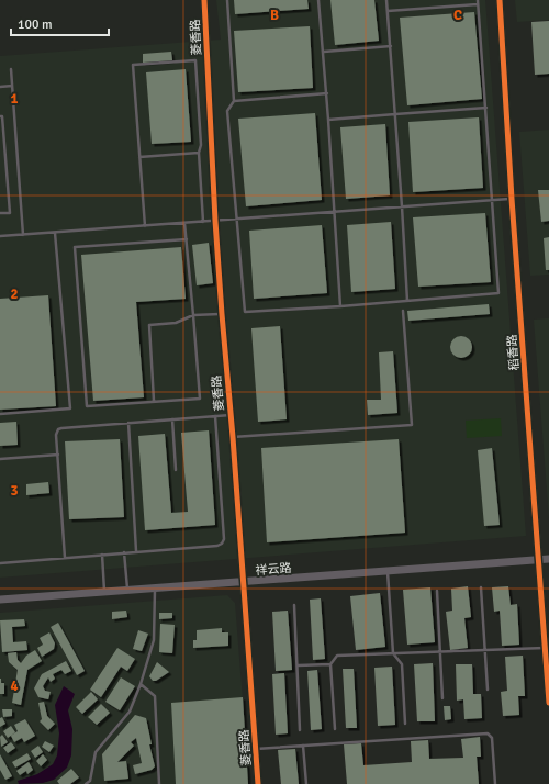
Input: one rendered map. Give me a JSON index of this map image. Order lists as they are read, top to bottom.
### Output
{
  "streets": {
    "street": ["菱香路", "稻香路", "祥云路"]
  },
  "crossings": [
    ["菱香路", "祥云路"],
    ["稻香路", "祥云路"]
  ],
  "scale_bar": "100 m",
  "grid": {
    "columns": ["B", "C"],
    "rows": [
      "1",
      "2",
      "3",
      "4"
    ]
  }
}
